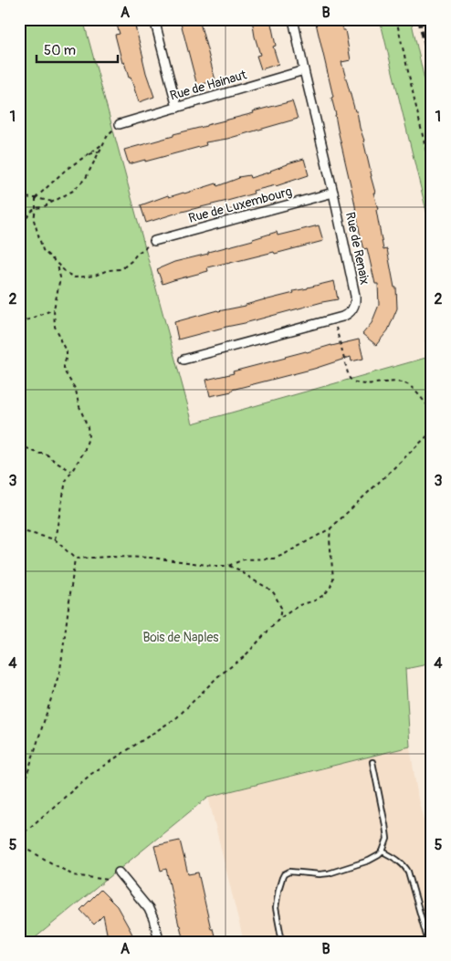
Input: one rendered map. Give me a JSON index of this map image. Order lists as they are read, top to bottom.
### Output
{
  "streets": {
    "street": ["Rue de Hainaut", "Rue de Luxembourg", "Rue de Renaix"]
  },
  "crossings": [
    ["Rue de Hainaut", "Rue de Renaix"],
    ["Rue de Luxembourg", "Rue de Renaix"]
  ],
  "parks": ["Bois de Naples"],
  "scale_bar": "50 m",
  "grid": {
    "columns": ["A", "B"],
    "rows": [
      "1",
      "2",
      "3",
      "4",
      "5"
    ]
  }
}
